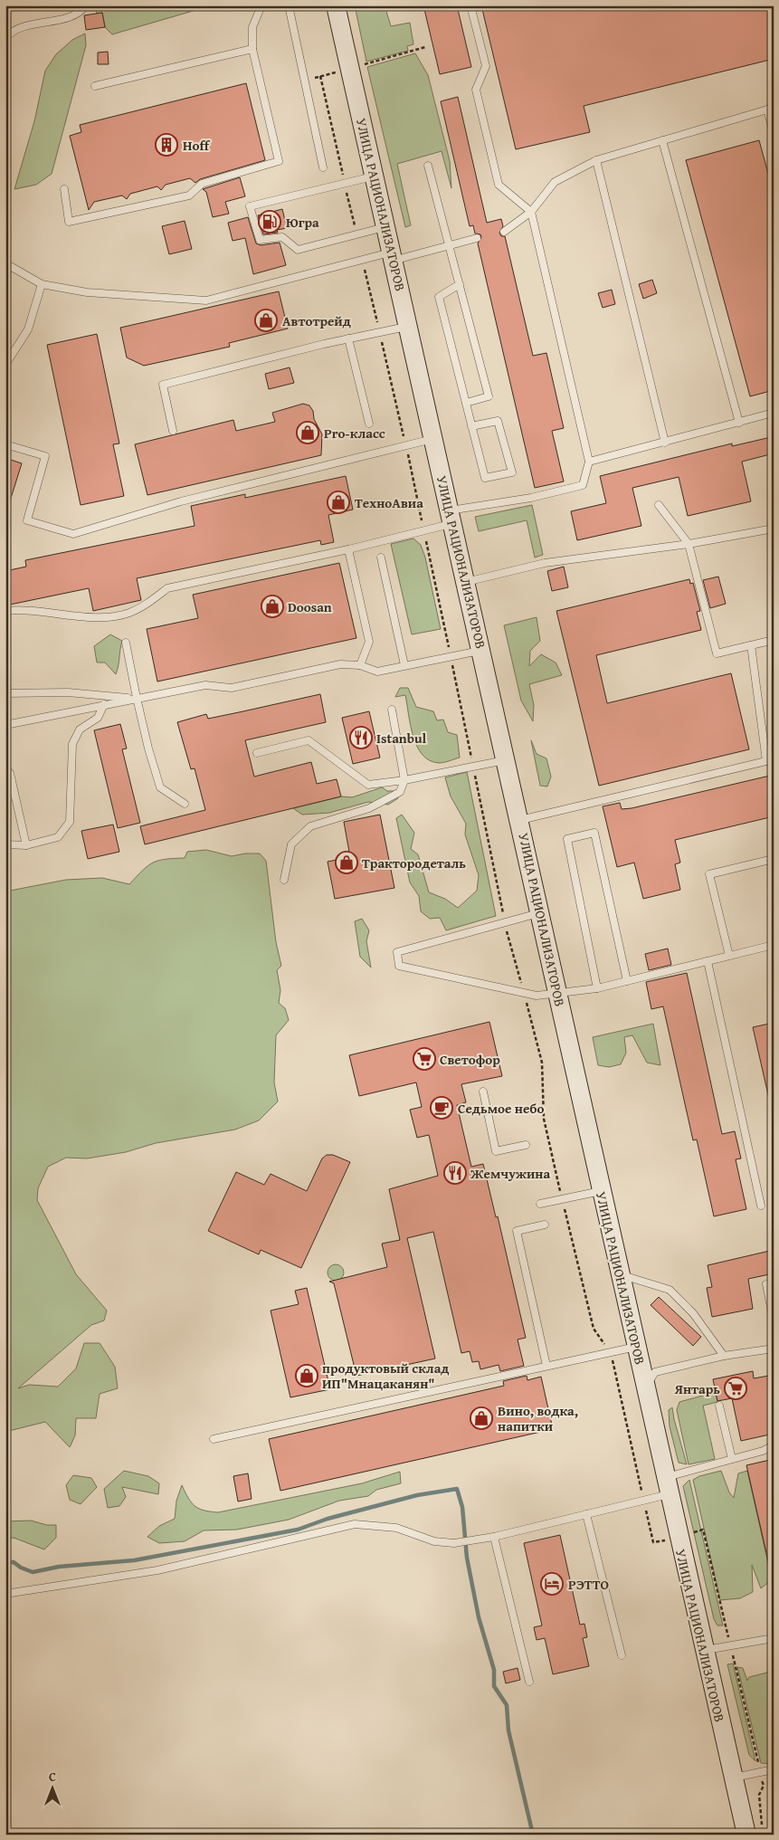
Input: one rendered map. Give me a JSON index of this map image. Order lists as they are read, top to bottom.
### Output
{
  "streets": {
    "main road": ["УЛИЦА РАЦИОНАЛИЗАТОРОВ"]
  },
  "places": {
    "building": ["Hoff"],
    "fuel station": ["Югра"],
    "shop": [
      "Автотрейд",
      "Pro-класс",
      "ТехноАвиа",
      "Doosan",
      "Трактородеталь",
      "продуктовый склад ИП\"Мнацаканян\"",
      "Вино, водка, напитки"
    ],
    "restaurant": ["Istanbul", "Жемчужина"],
    "supermarket": ["Светофор", "Янтарь"],
    "cafe": ["Седьмое небо"],
    "hotel": ["РЭТТО"]
  },
  "north": "top"
}
